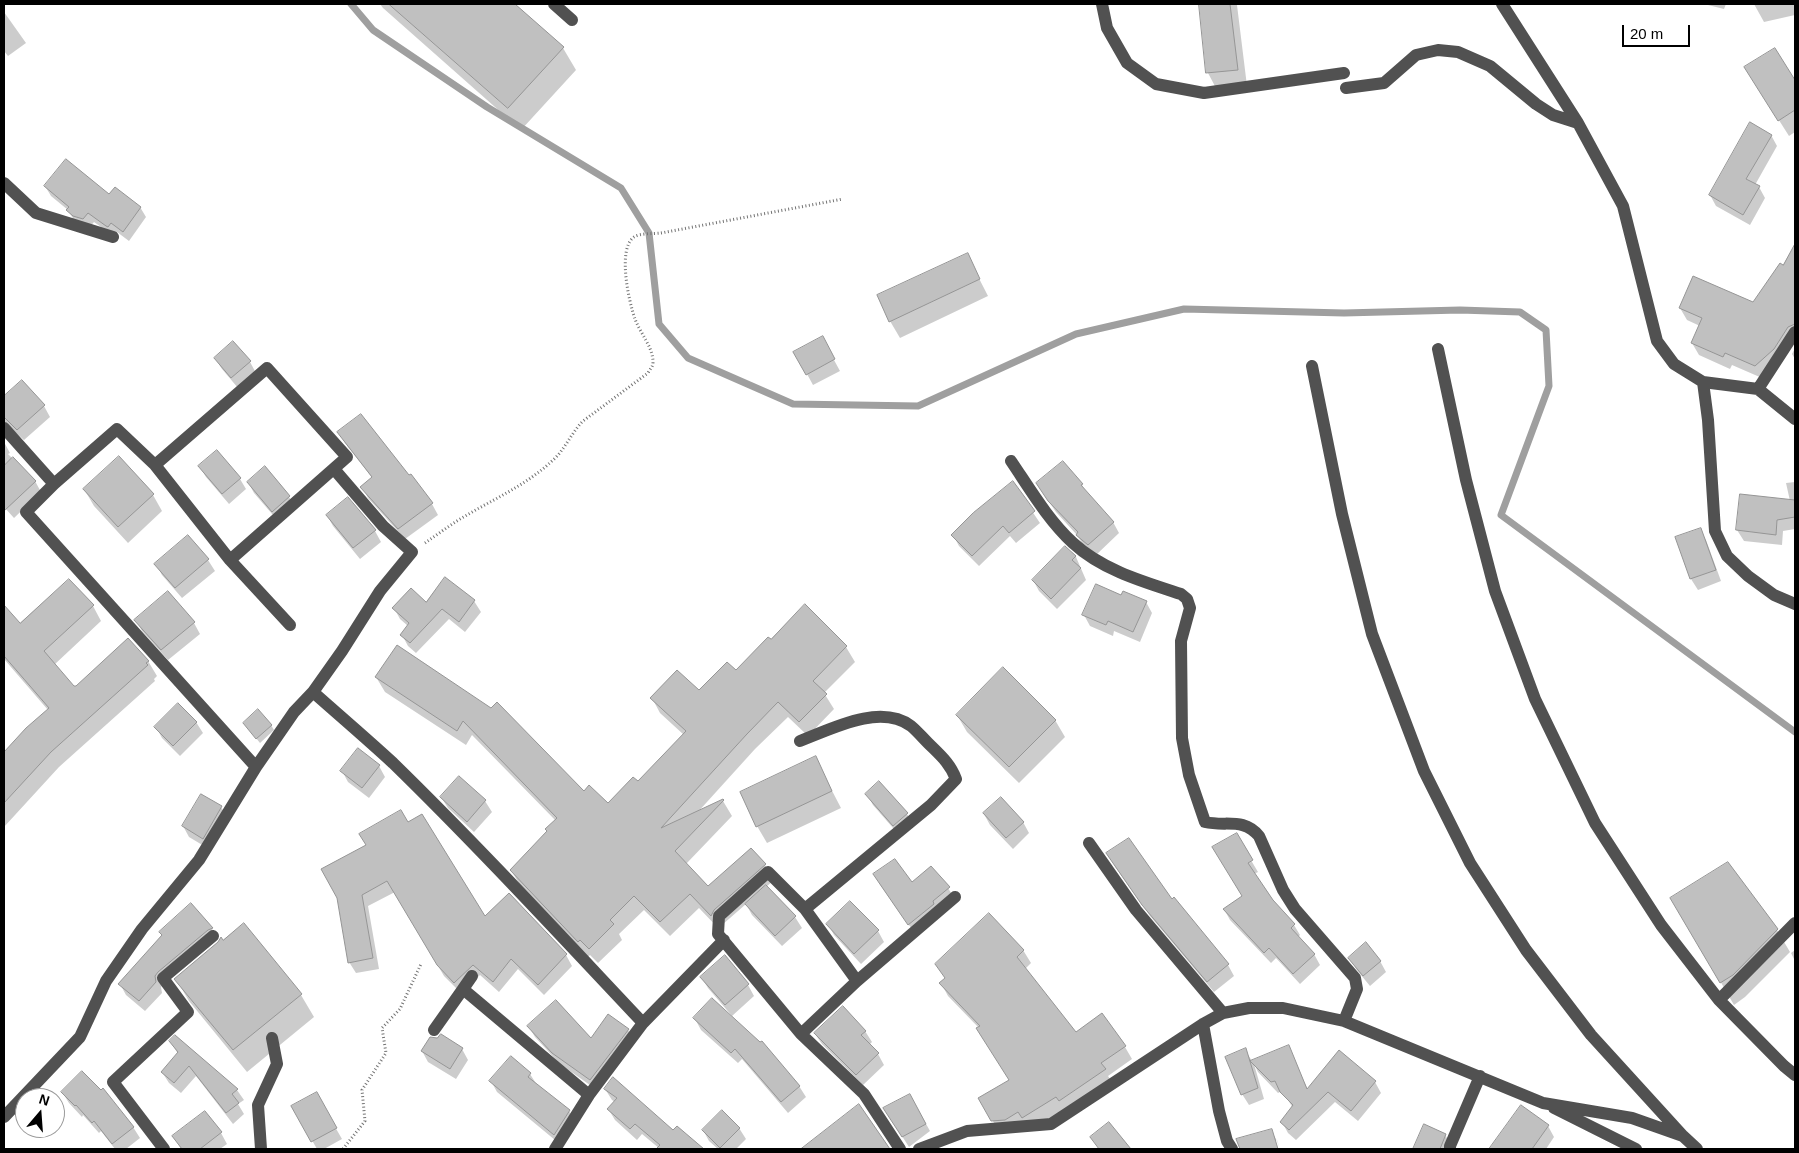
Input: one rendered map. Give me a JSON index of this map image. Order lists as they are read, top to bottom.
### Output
{
  "scale_bar": "20 m",
  "north": "top"
}
